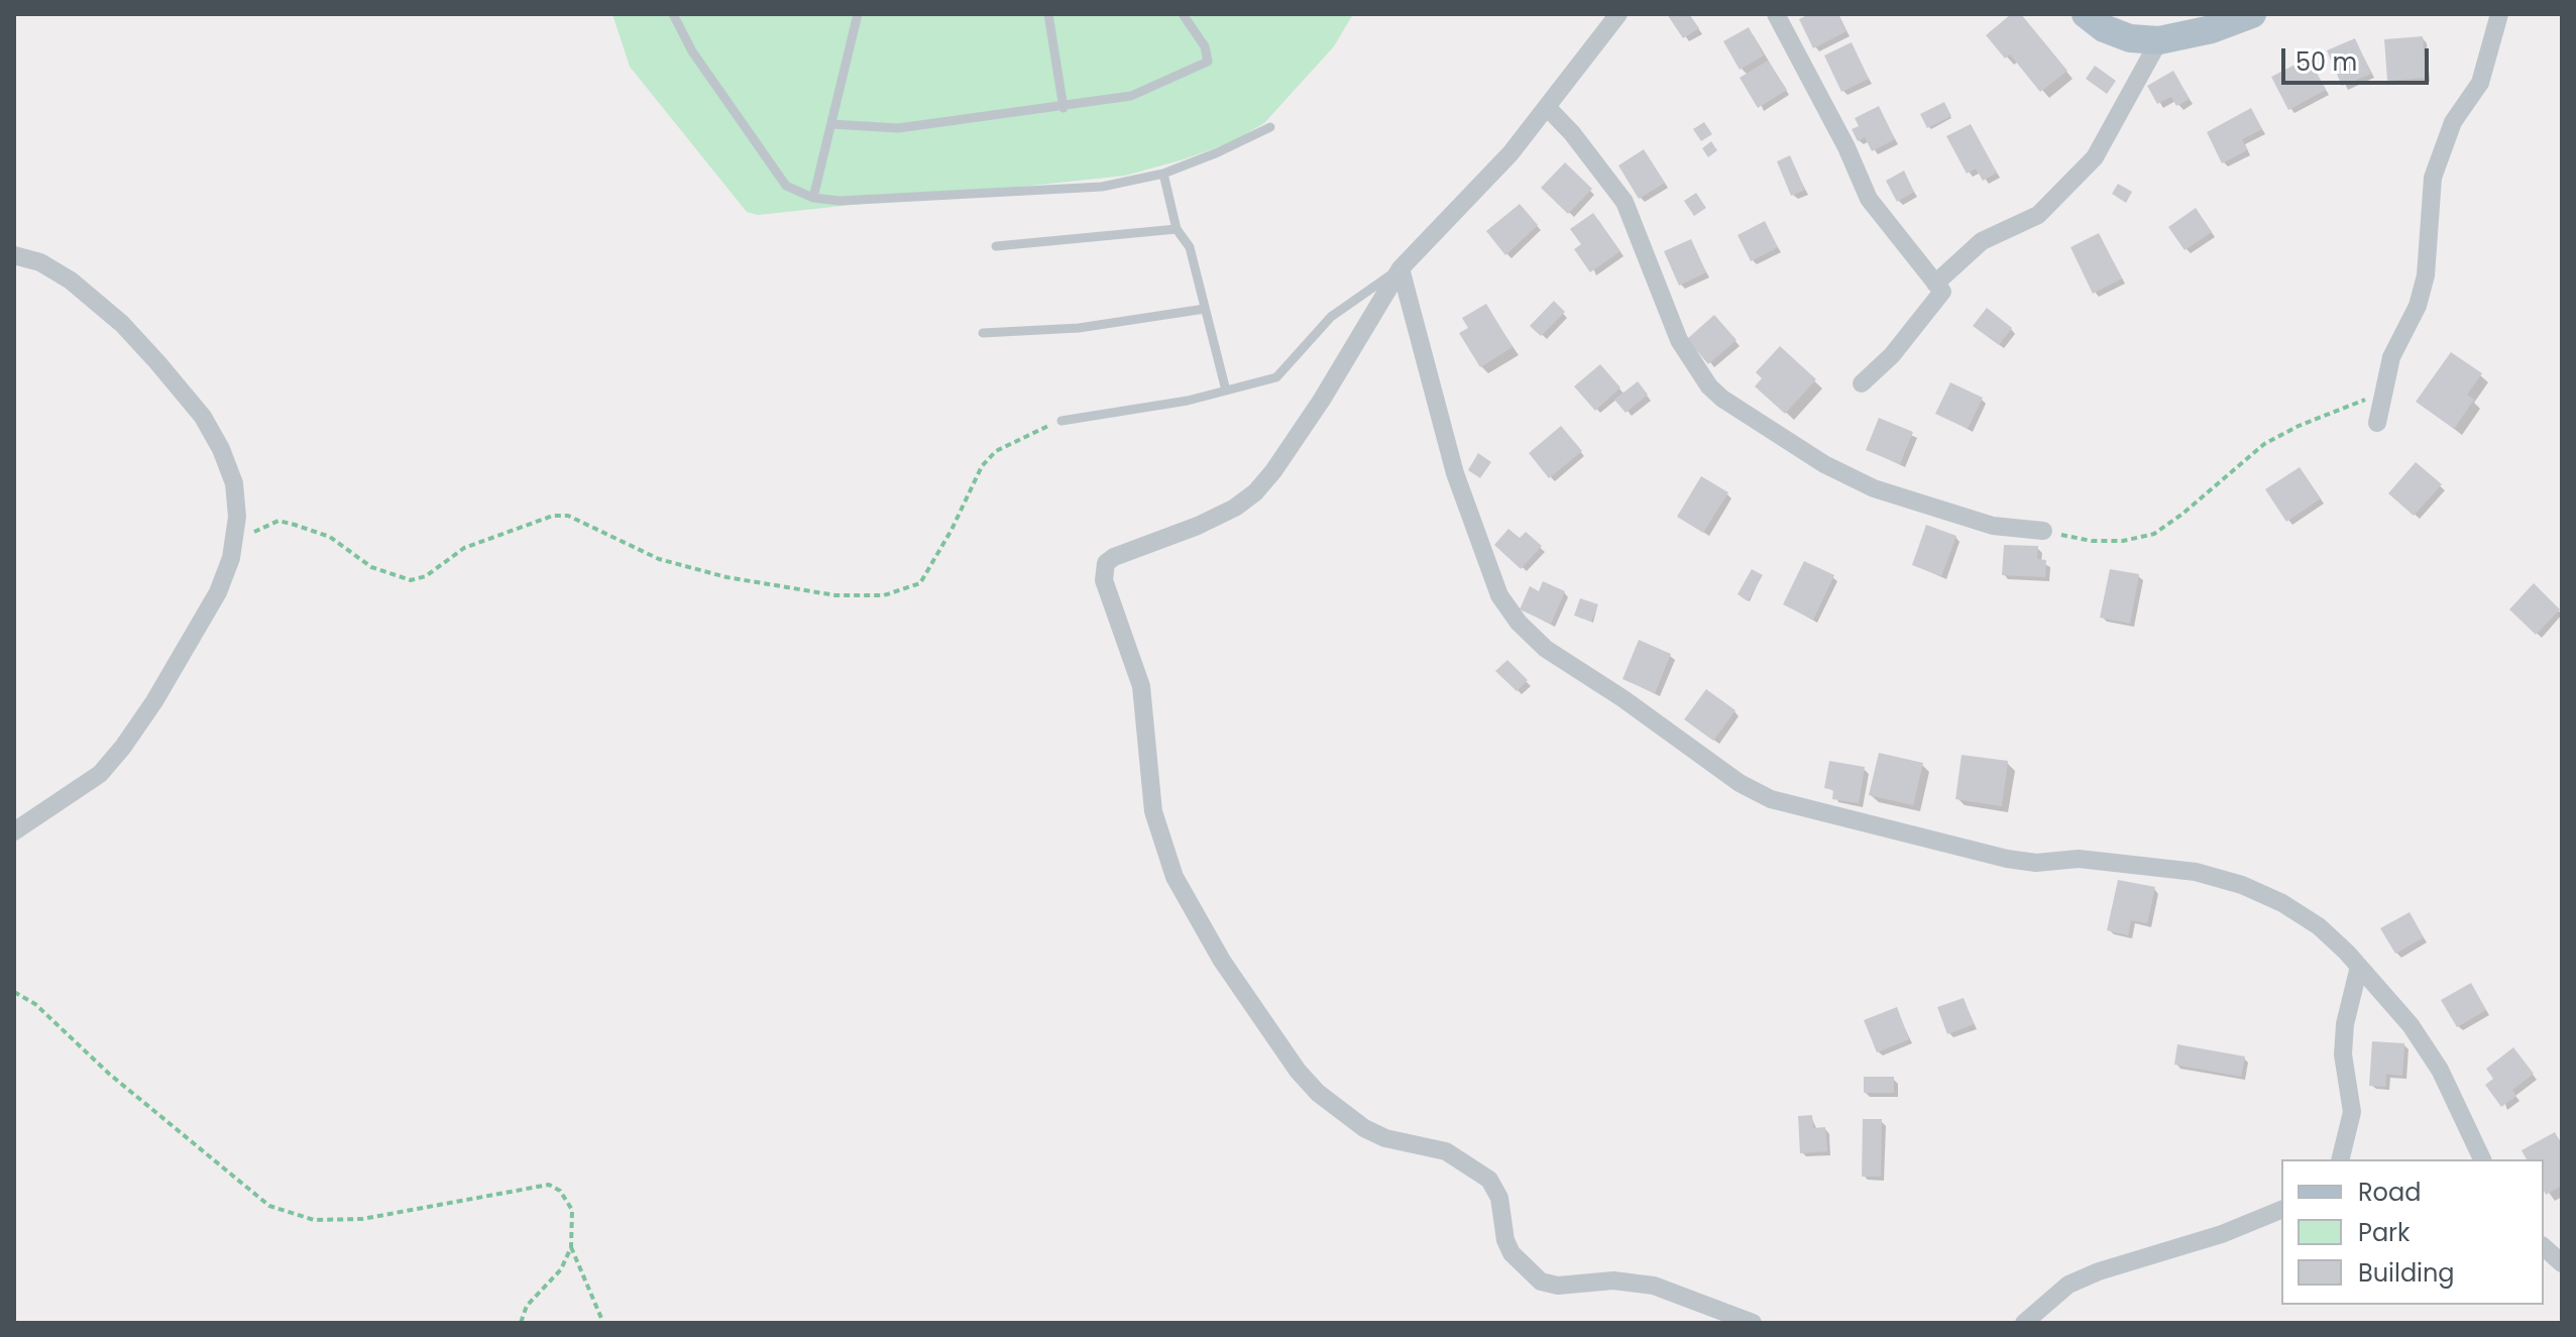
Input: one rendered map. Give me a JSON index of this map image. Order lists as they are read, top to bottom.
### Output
{
  "legend": ["Road", "Park", "Building"],
  "scale_bar": "50 m"
}
